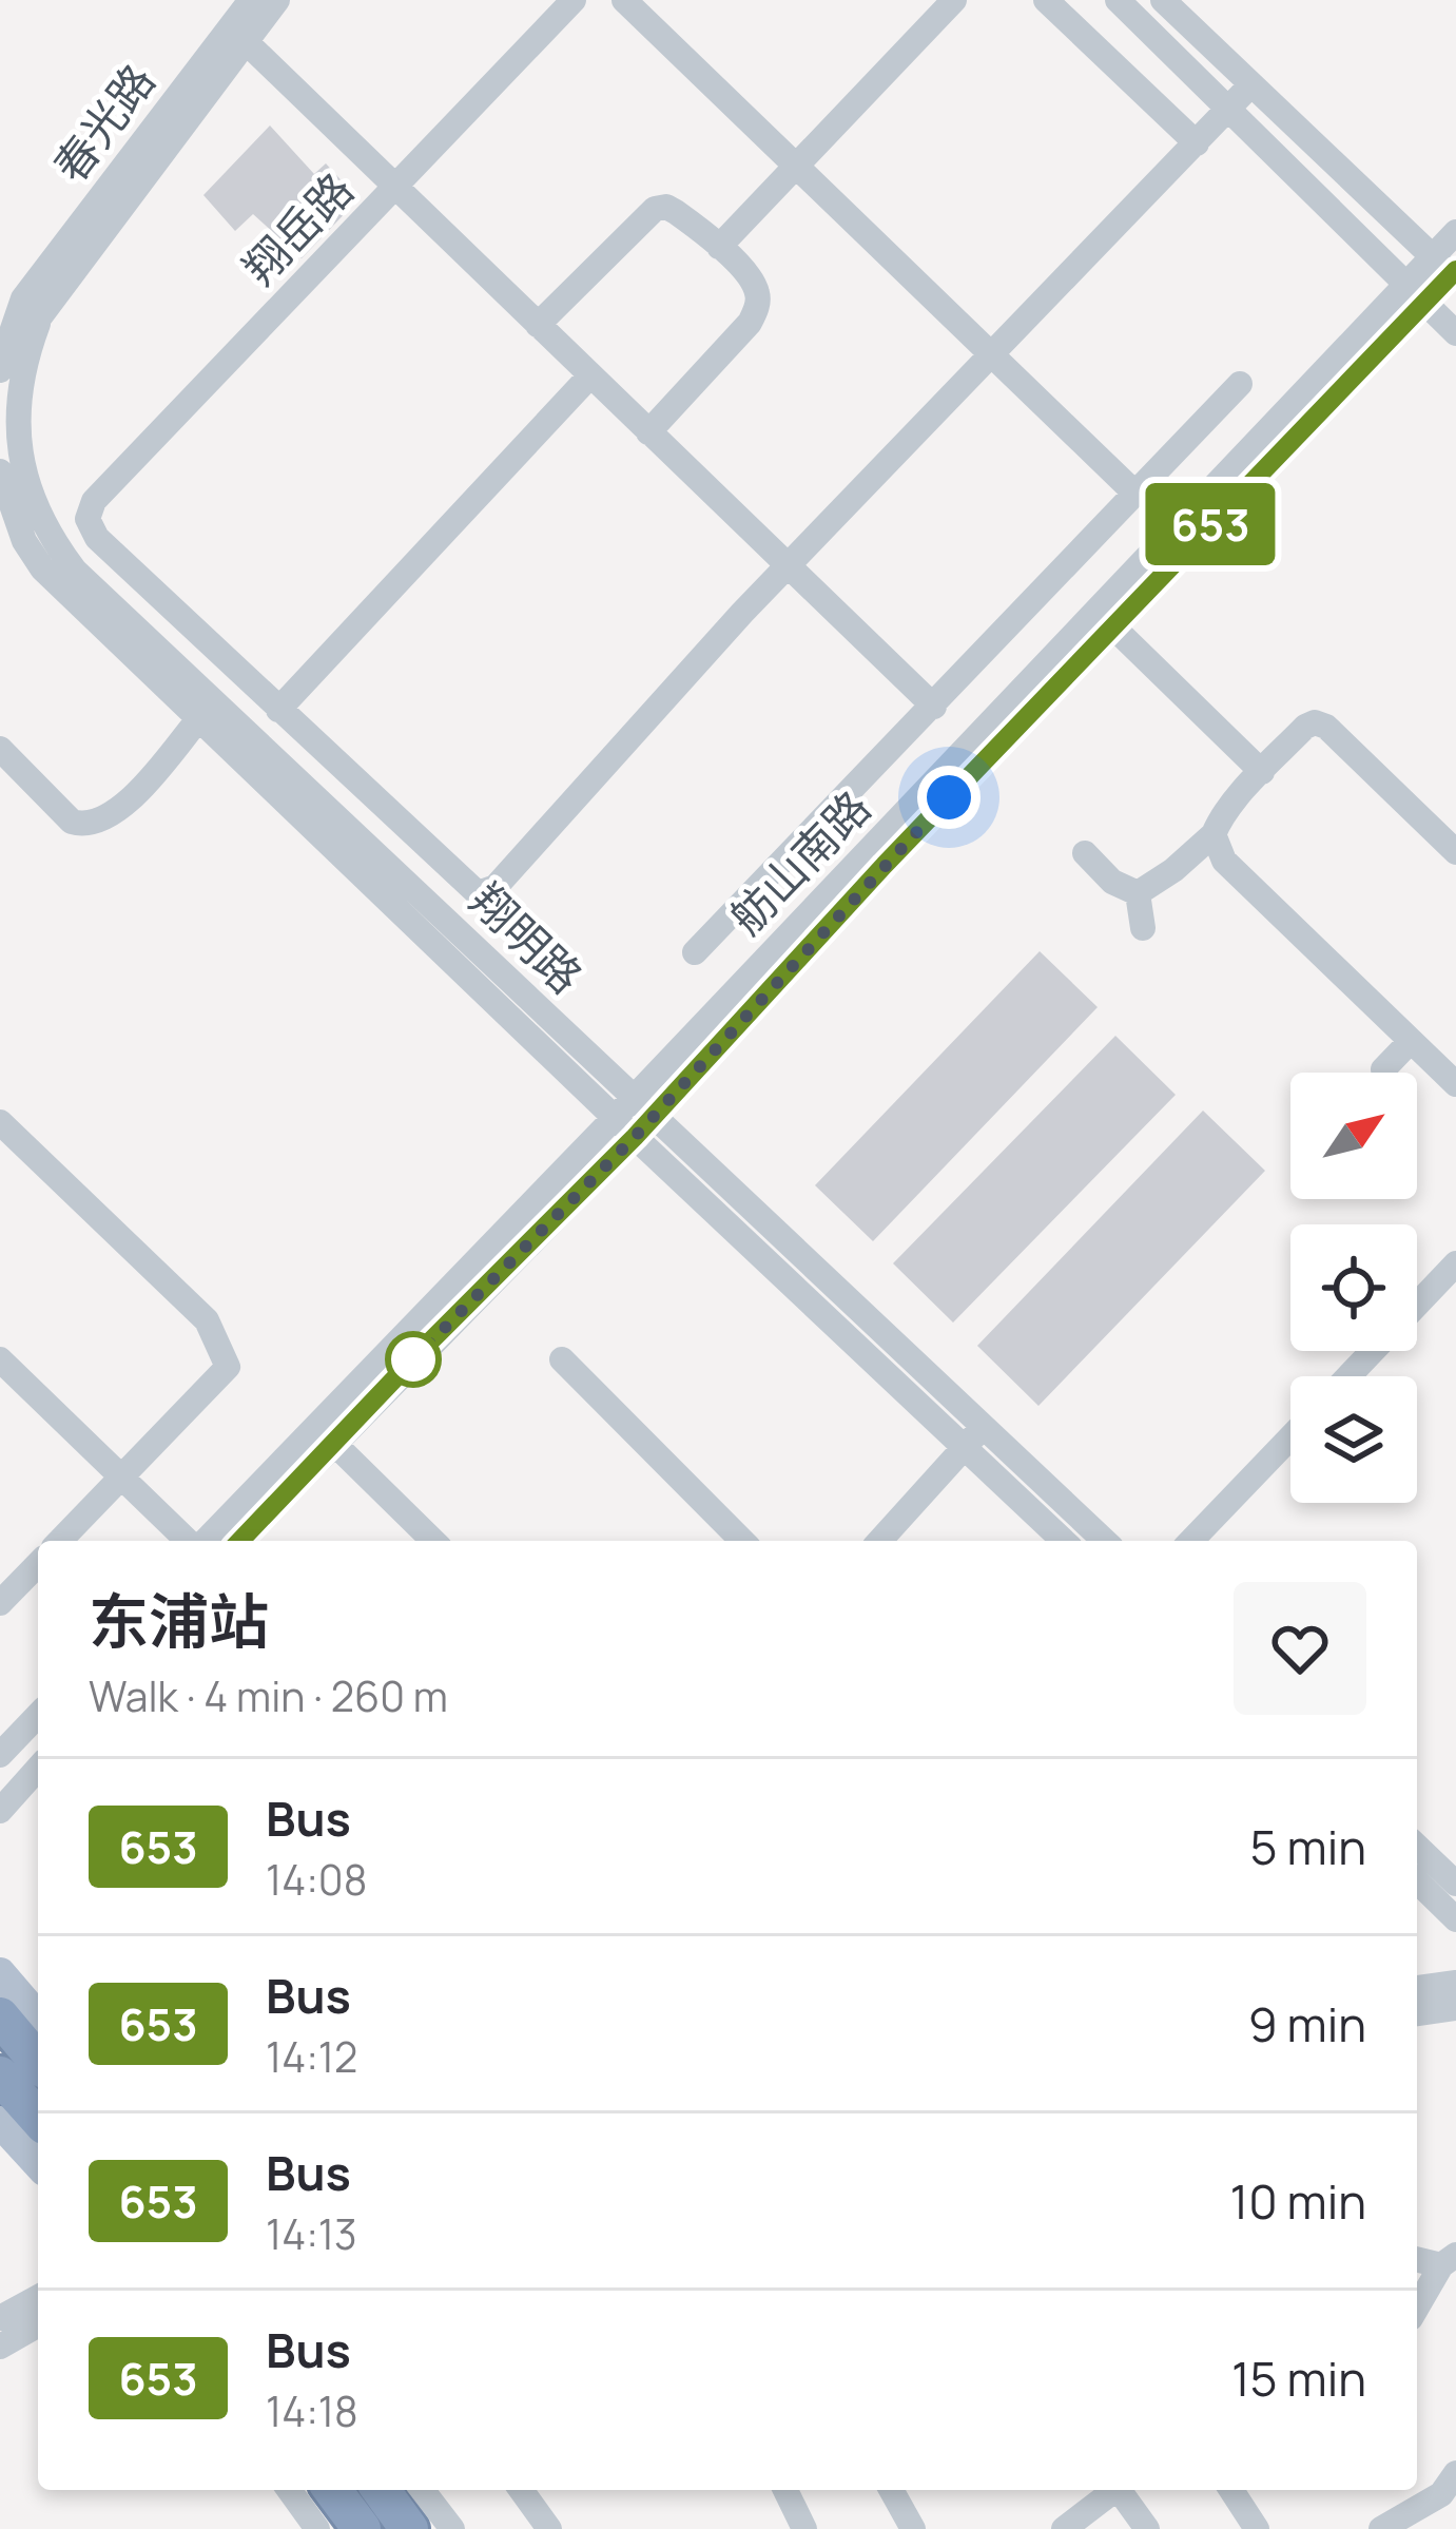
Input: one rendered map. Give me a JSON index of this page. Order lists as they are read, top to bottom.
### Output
{
  "streets": {
    "street": [
      "春光路",
      "翔岳路",
      "舫山南路",
      "翔明路"
    ]
  },
  "crossings": [
    ["春光路", "翔明路"],
    ["舫山南路", "翔明路"]
  ],
  "lines": ["bus line 653"],
  "north": "top right",
  "page": {
    "on_map": "653",
    "heading": ["东浦站", "Walk · 4 min · 260 m"],
    "list": [
      {
        "mark": "653",
        "name": "Bus",
        "note": "14:08",
        "value": "5 min"
      },
      {
        "mark": "653",
        "name": "Bus",
        "note": "14:12",
        "value": "9 min"
      },
      {
        "mark": "653",
        "name": "Bus",
        "note": "14:13",
        "value": "10 min"
      },
      {
        "mark": "653",
        "name": "Bus",
        "note": "14:18",
        "value": "15 min"
      }
    ]
  }
}
